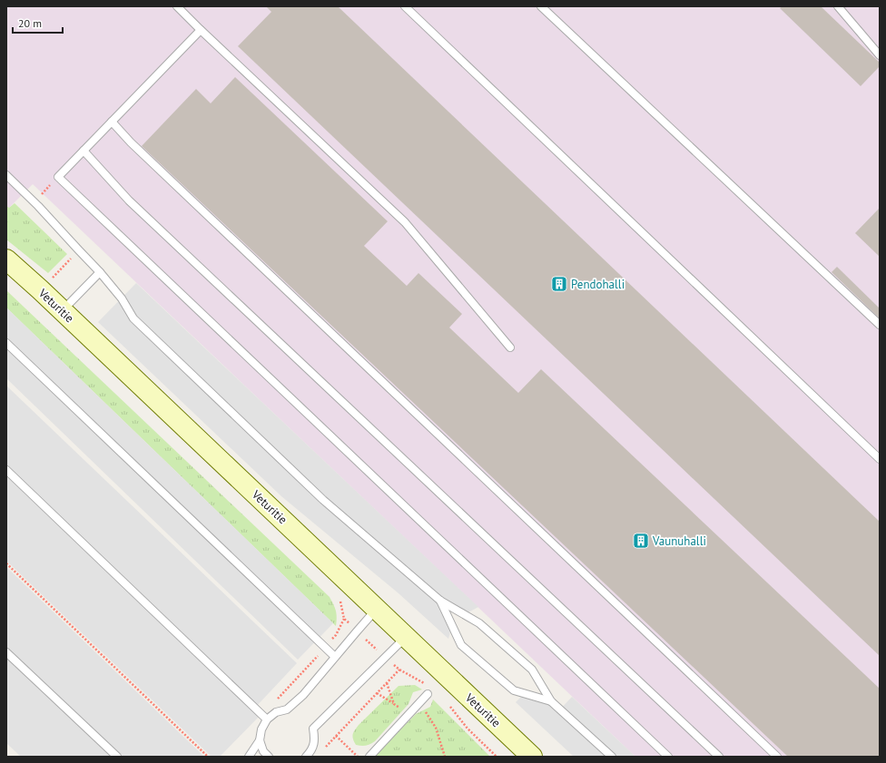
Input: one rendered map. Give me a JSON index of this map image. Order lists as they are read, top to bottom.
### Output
{
  "streets": {
    "main road": ["Veturitie"]
  },
  "places": {
    "building": ["Pendohalli", "Vaunuhalli"]
  },
  "scale_bar": "20 m"
}
